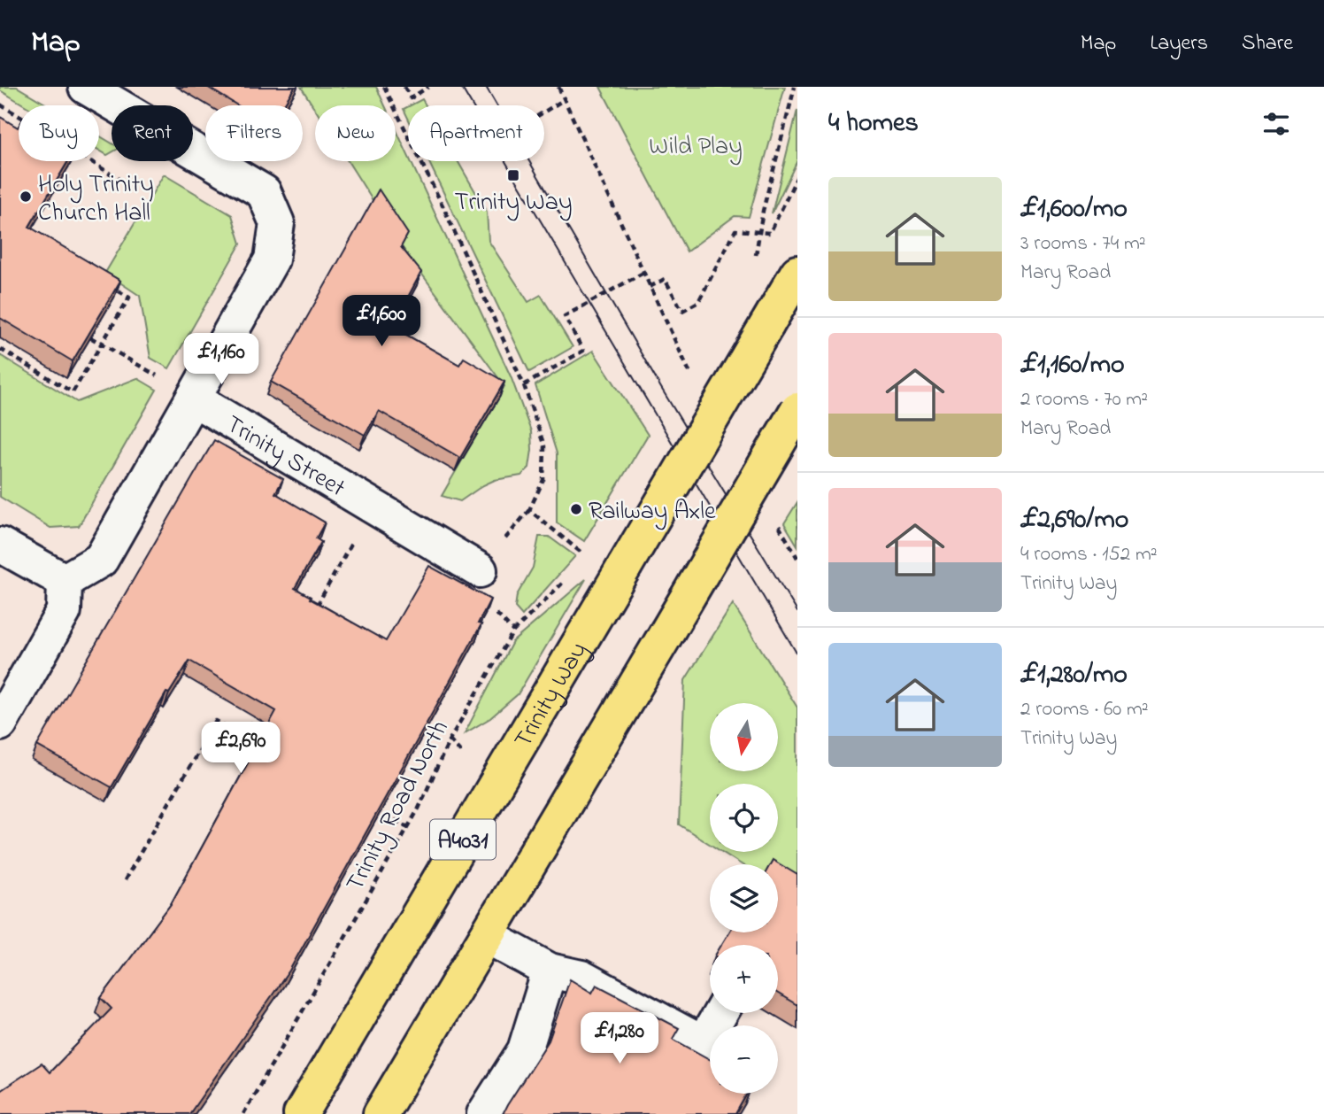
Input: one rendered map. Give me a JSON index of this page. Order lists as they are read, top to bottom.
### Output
{
  "streets": {
    "main road": ["Trinity Way", "A4031"],
    "street": ["Trinity Street"],
    "path": ["Trinity Road North"]
  },
  "parks": ["Wild Play"],
  "places": {
    "transit": ["Trinity Way"],
    "other": ["Holy Trinity Church Hall", "Railway Axle"]
  },
  "north": "bottom",
  "page": {
    "header": "Map",
    "nav": ["Map", "Layers", "Share"],
    "heading": "4 homes",
    "chip": [
      "Buy",
      "Rent",
      "Filters",
      "New",
      "Apartment"
    ],
    "list": [
      {
        "name": "£1,600/mo",
        "note": "3 rooms · 74 m² · Mary Road"
      },
      {
        "name": "£1,160/mo",
        "note": "2 rooms · 70 m² · Mary Road"
      },
      {
        "name": "£2,690/mo",
        "note": "4 rooms · 152 m² · Trinity Way"
      },
      {
        "name": "£1,280/mo",
        "note": "2 rooms · 60 m² · Trinity Way"
      }
    ],
    "price": [
      "£1,600",
      "£1,160",
      "£2,690",
      "£1,280"
    ],
    "map_buttons": ["+", "−"]
  }
}
